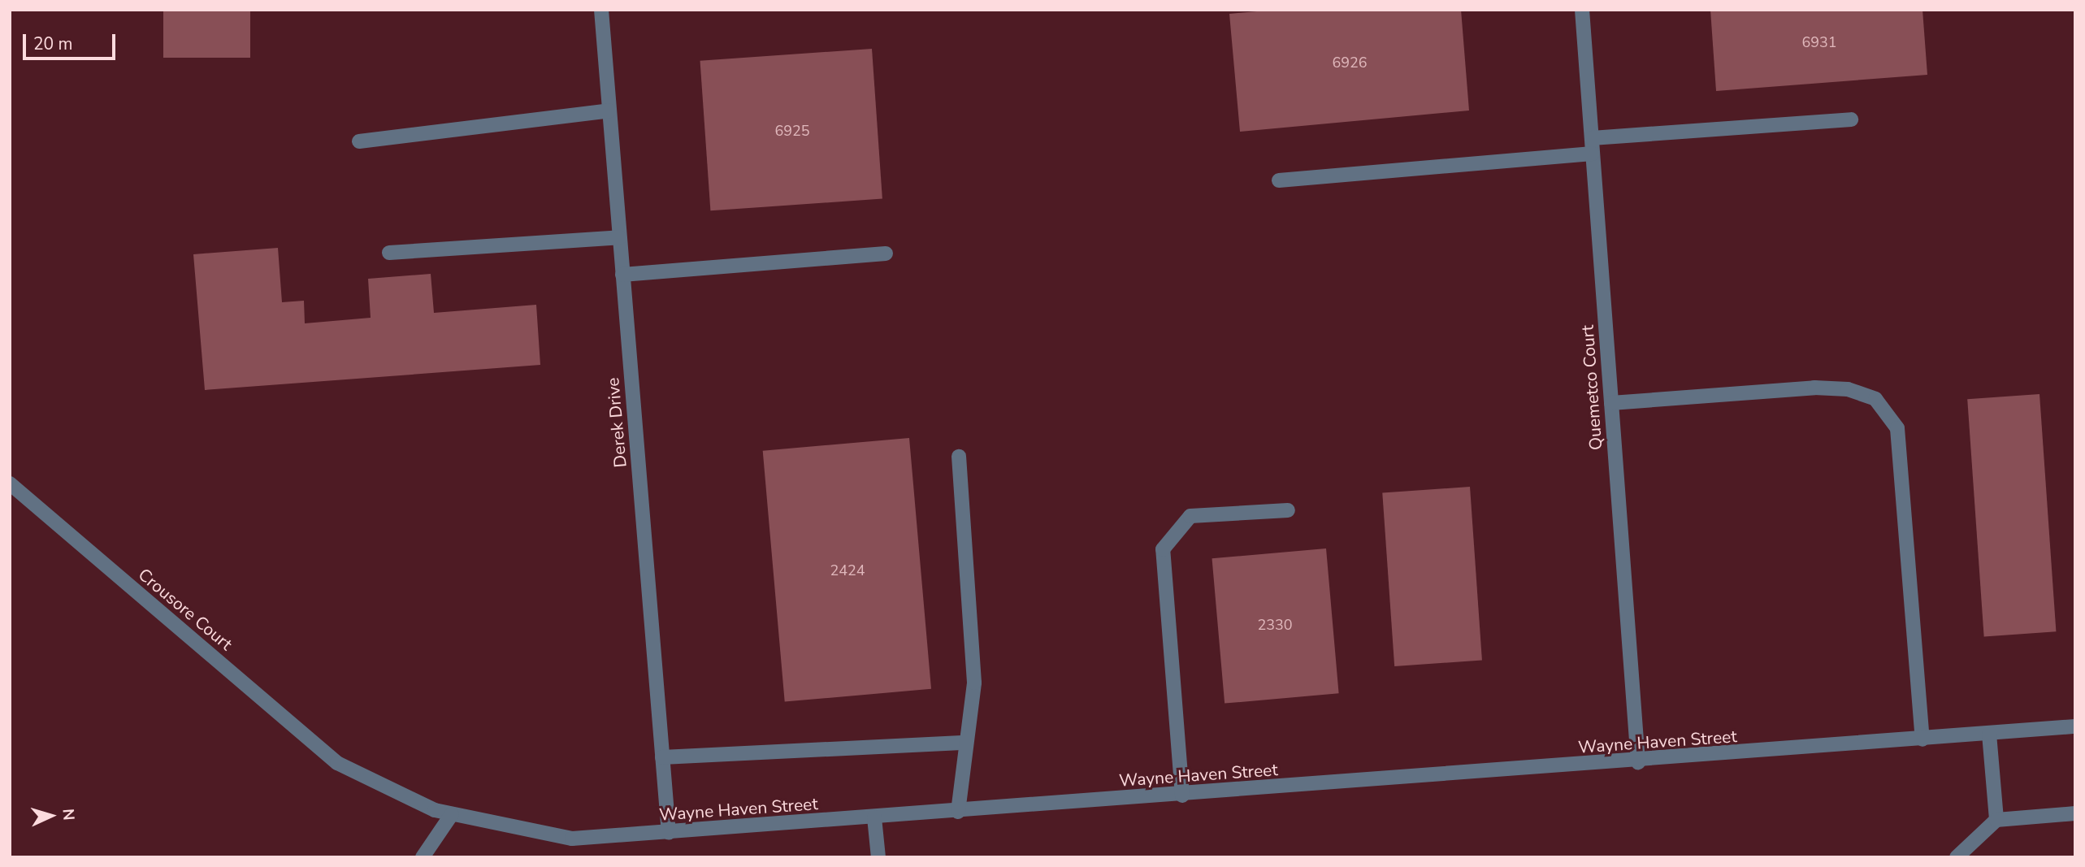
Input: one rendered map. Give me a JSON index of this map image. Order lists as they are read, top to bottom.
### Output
{
  "streets": {
    "street": [
      "Quemetco Court",
      "Derek Drive",
      "Crousore Court",
      "Wayne Haven Street"
    ]
  },
  "crossings": [
    ["Quemetco Court", "Wayne Haven Street"],
    ["Derek Drive", "Wayne Haven Street"],
    ["Crousore Court", "Wayne Haven Street"]
  ],
  "house_numbers": [
    "6931",
    "6926",
    "6925",
    "2424",
    "2330"
  ],
  "scale_bar": "20 m",
  "north": "right"
}
